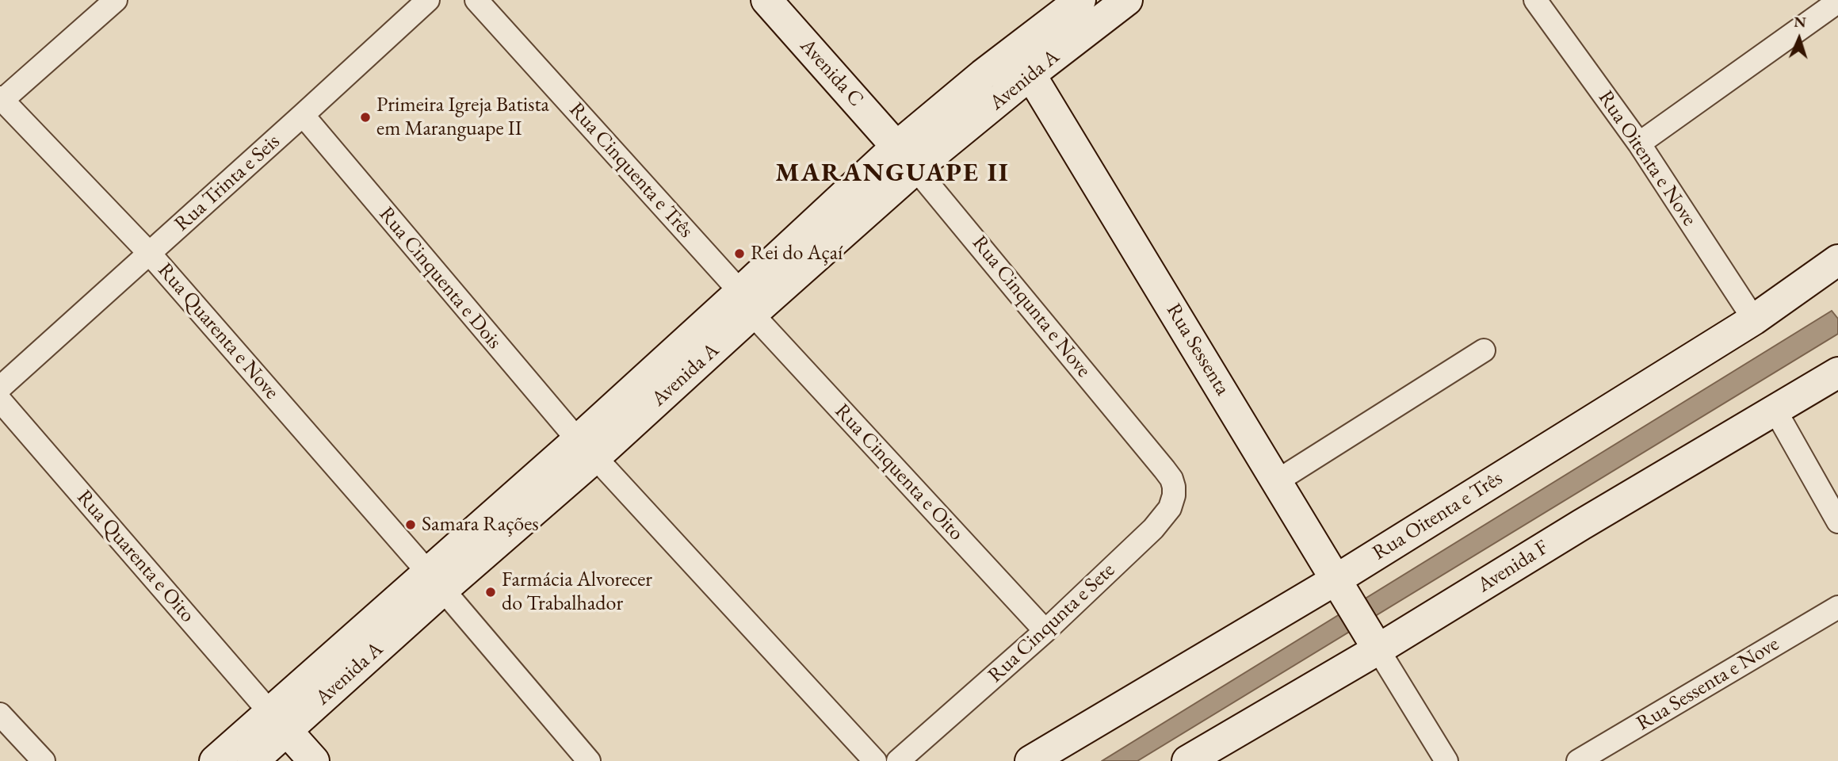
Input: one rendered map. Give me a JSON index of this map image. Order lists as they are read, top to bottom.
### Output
{
  "streets": {
    "street": [
      "Avenida C",
      "Avenida A",
      "Rua Oitenta e Nove",
      "Rua Cinquenta e Três",
      "Rua Trinta e Seis",
      "Rua Cinquenta e Dois",
      "Rua Cinqunta e Nove",
      "Rua Quarenta e Nove",
      "Rua Sessenta",
      "Rua Cinquenta e Oito",
      "Rua Oitenta e Três",
      "Rua Quarenta e Oito",
      "Avenida F",
      "Rua Cinqunta e Sete",
      "Rua Sessenta e Nove"
    ]
  },
  "crossings": [
    ["Avenida C", "Avenida A"],
    ["Avenida C", "Rua Cinqunta e Nove"],
    ["Avenida A", "Rua Cinquenta e Três"],
    ["Avenida A", "Rua Cinquenta e Dois"],
    ["Avenida A", "Rua Cinqunta e Nove"],
    ["Avenida A", "Rua Quarenta e Nove"],
    ["Avenida A", "Rua Sessenta"],
    ["Avenida A", "Rua Cinquenta e Oito"],
    ["Avenida A", "Rua Quarenta e Oito"],
    ["Rua Oitenta e Nove", "Rua Oitenta e Três"],
    ["Rua Cinquenta e Três", "Rua Cinquenta e Oito"],
    ["Rua Trinta e Seis", "Rua Cinquenta e Dois"],
    ["Rua Trinta e Seis", "Rua Quarenta e Nove"],
    ["Rua Cinqunta e Nove", "Rua Cinqunta e Sete"],
    ["Rua Sessenta", "Rua Oitenta e Três"],
    ["Rua Sessenta", "Avenida F"],
    ["Rua Cinquenta e Oito", "Rua Cinqunta e Sete"]
  ],
  "districts": ["MARANGUAPE II"],
  "places": [
    "Primeira Igreja Batista em Maranguape II",
    "Rei do Açaí",
    "Samara Rações",
    "Farmácia Alvorecer do Trabalhador"
  ],
  "north": "top"
}
